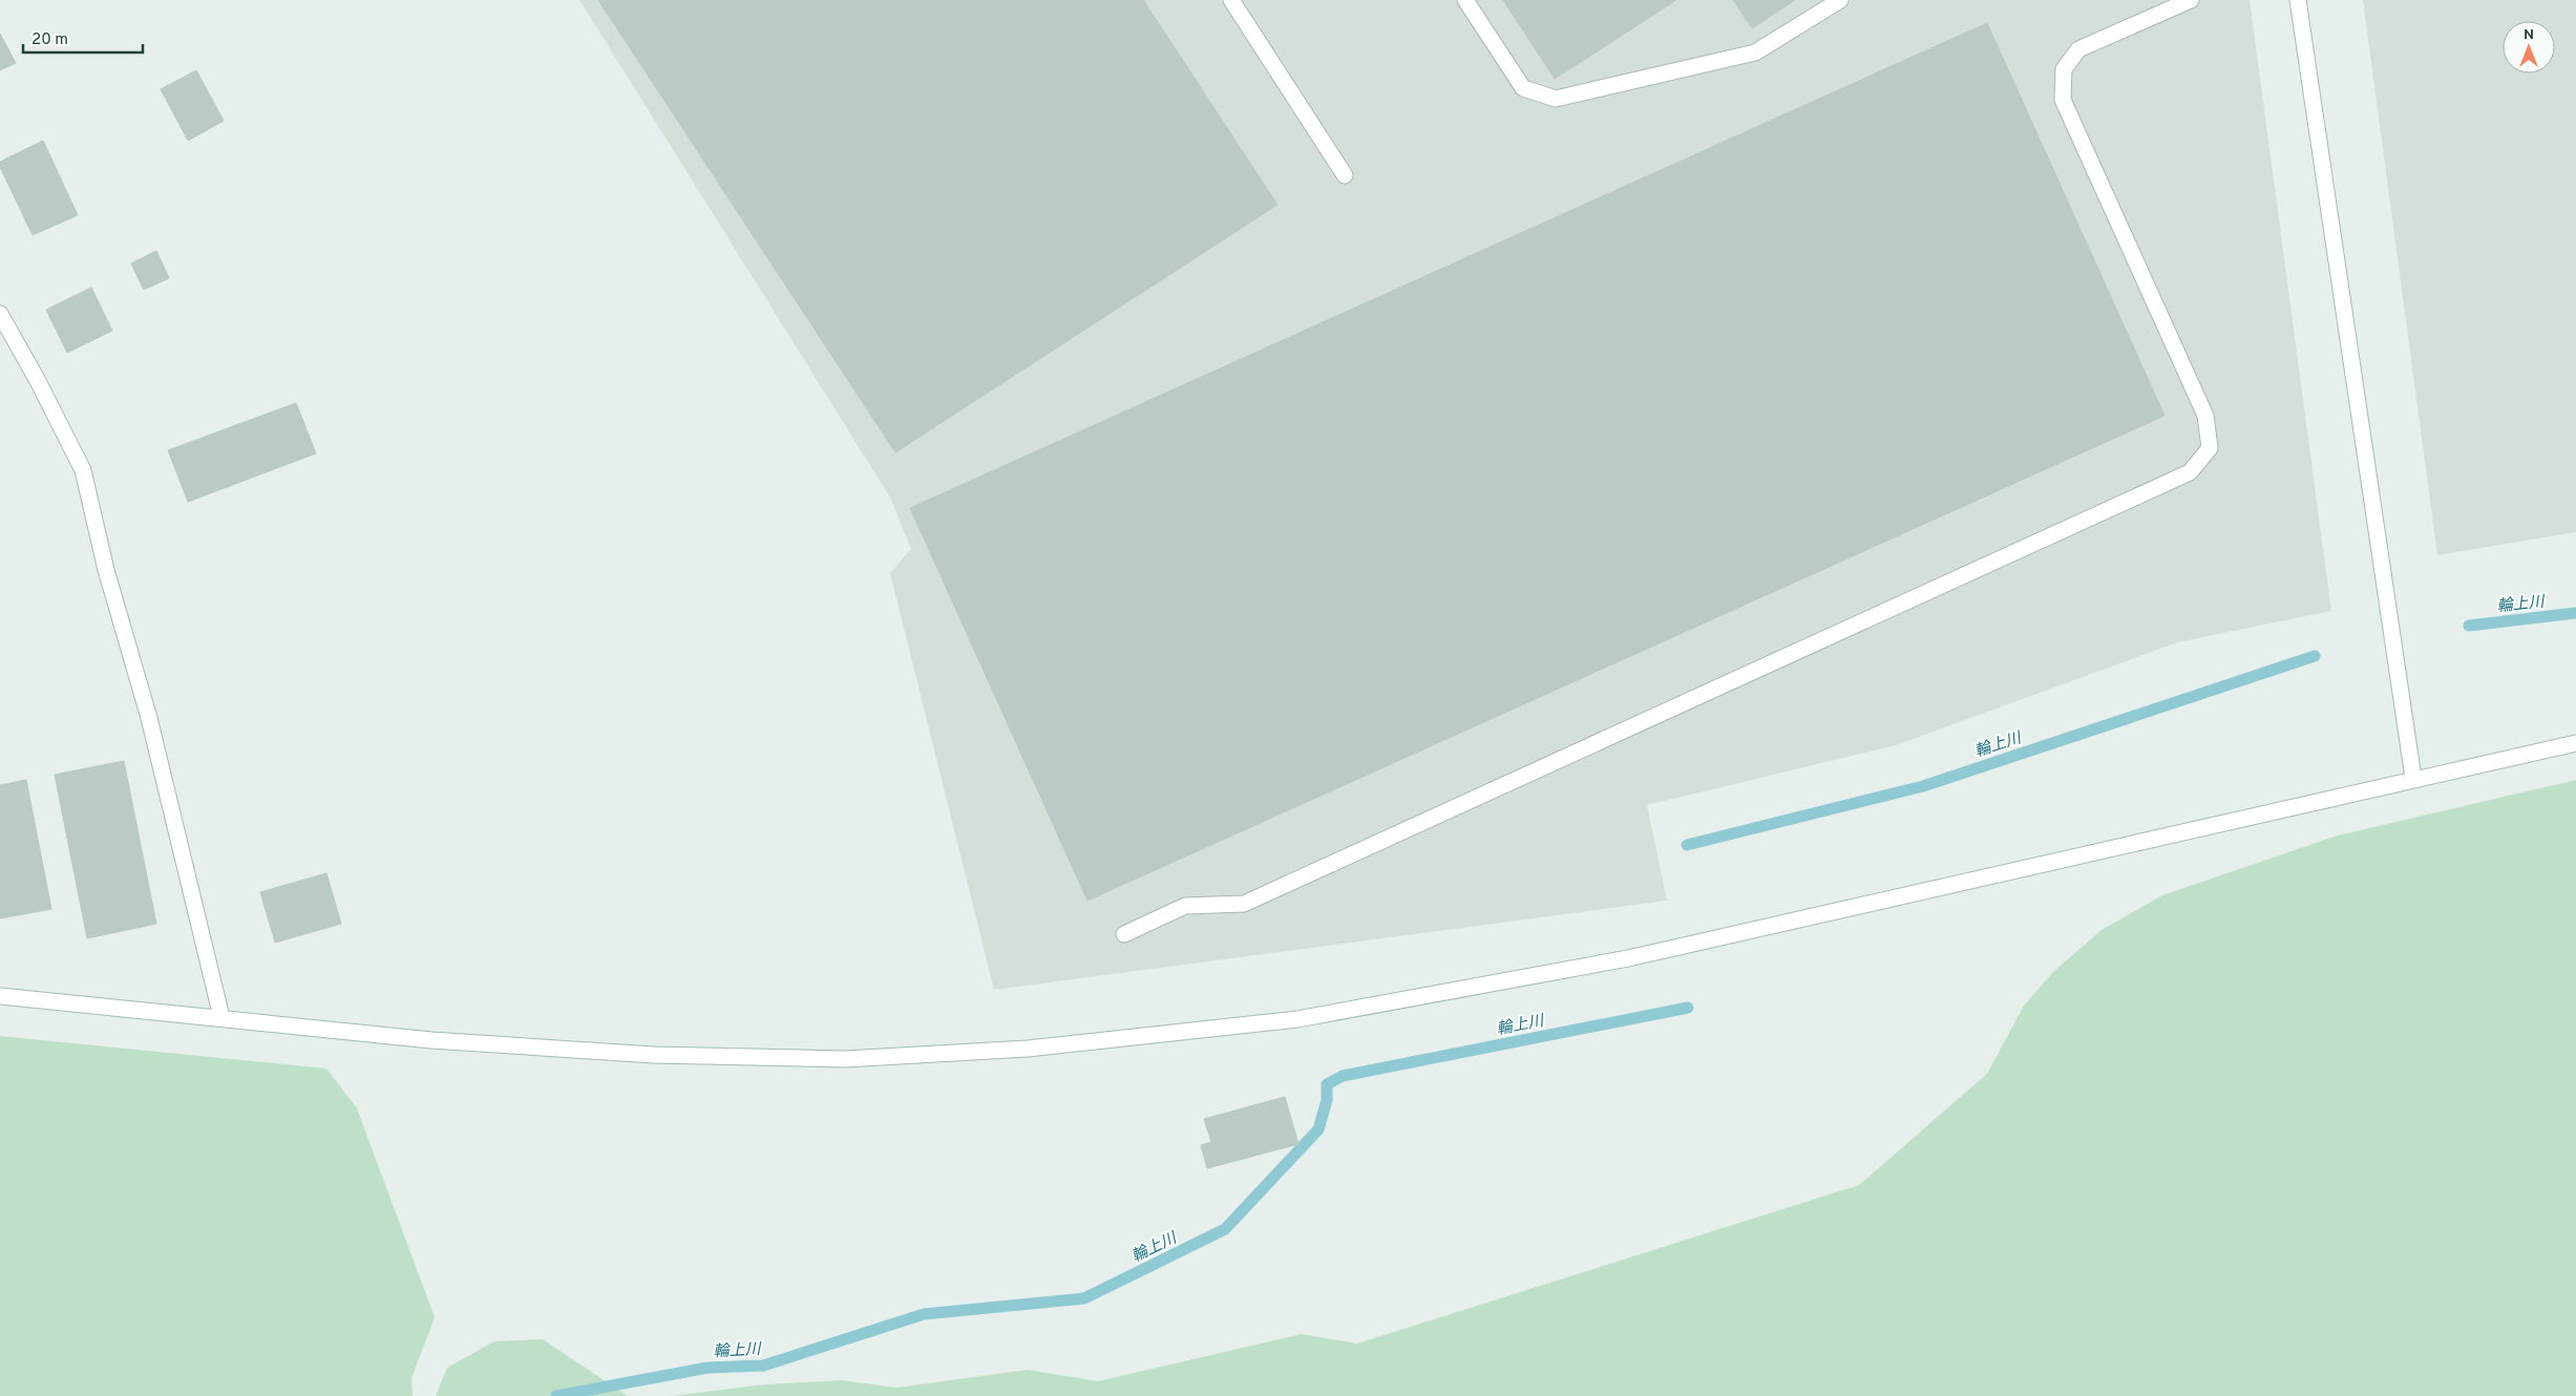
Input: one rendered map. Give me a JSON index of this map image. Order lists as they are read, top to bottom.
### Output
{
  "water": ["輪上川"],
  "scale_bar": "20 m",
  "north": "top"
}
